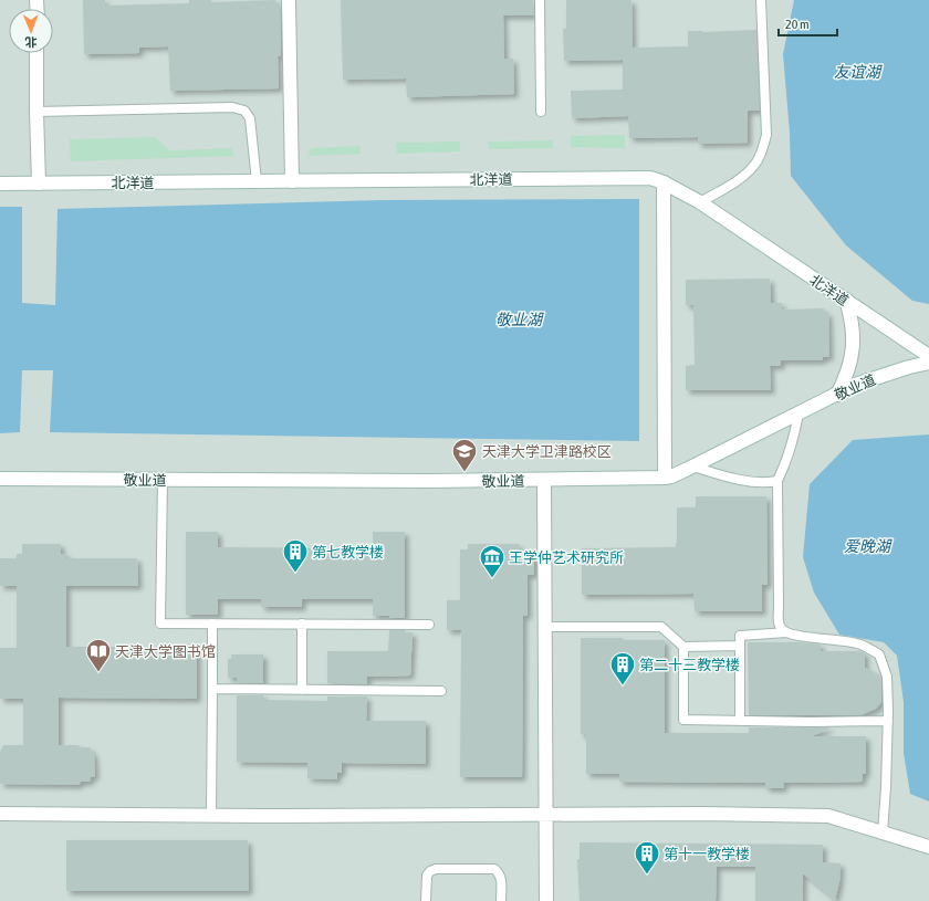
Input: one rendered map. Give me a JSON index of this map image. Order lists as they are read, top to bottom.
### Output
{
  "streets": {
    "street": ["北洋道", "敬业道"]
  },
  "water": ["友谊湖", "敬业湖", "爱晚湖"],
  "places": {
    "school or university": ["天津大学卫津路校区"],
    "building": ["第七教学楼", "第二十三教学楼", "第十一教学楼"],
    "museum": ["王学仲艺术研究所"],
    "library": ["天津大学图书馆"]
  },
  "scale_bar": "20 m",
  "north": "bottom"
}
